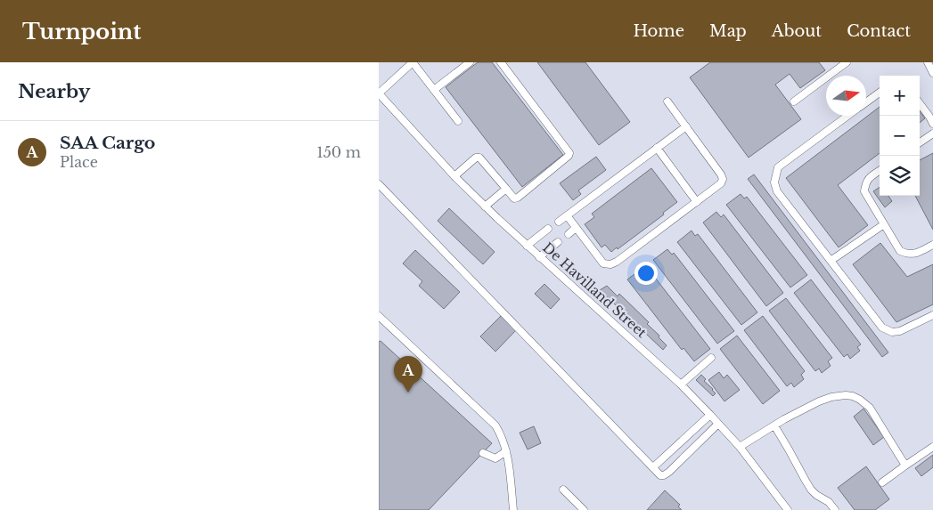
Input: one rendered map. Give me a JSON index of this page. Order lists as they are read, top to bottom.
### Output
{
  "streets": {
    "lane": ["De Havilland Street"]
  },
  "north": "right",
  "page": {
    "header": "Turnpoint",
    "nav": [
      "Home",
      "Map",
      "About",
      "Contact"
    ],
    "heading": "Nearby",
    "map_buttons": ["+", "−"],
    "list": [
      {
        "mark": "A",
        "name": "SAA Cargo",
        "note": "Place",
        "value": "150 m"
      }
    ],
    "pins": "A"
  }
}
